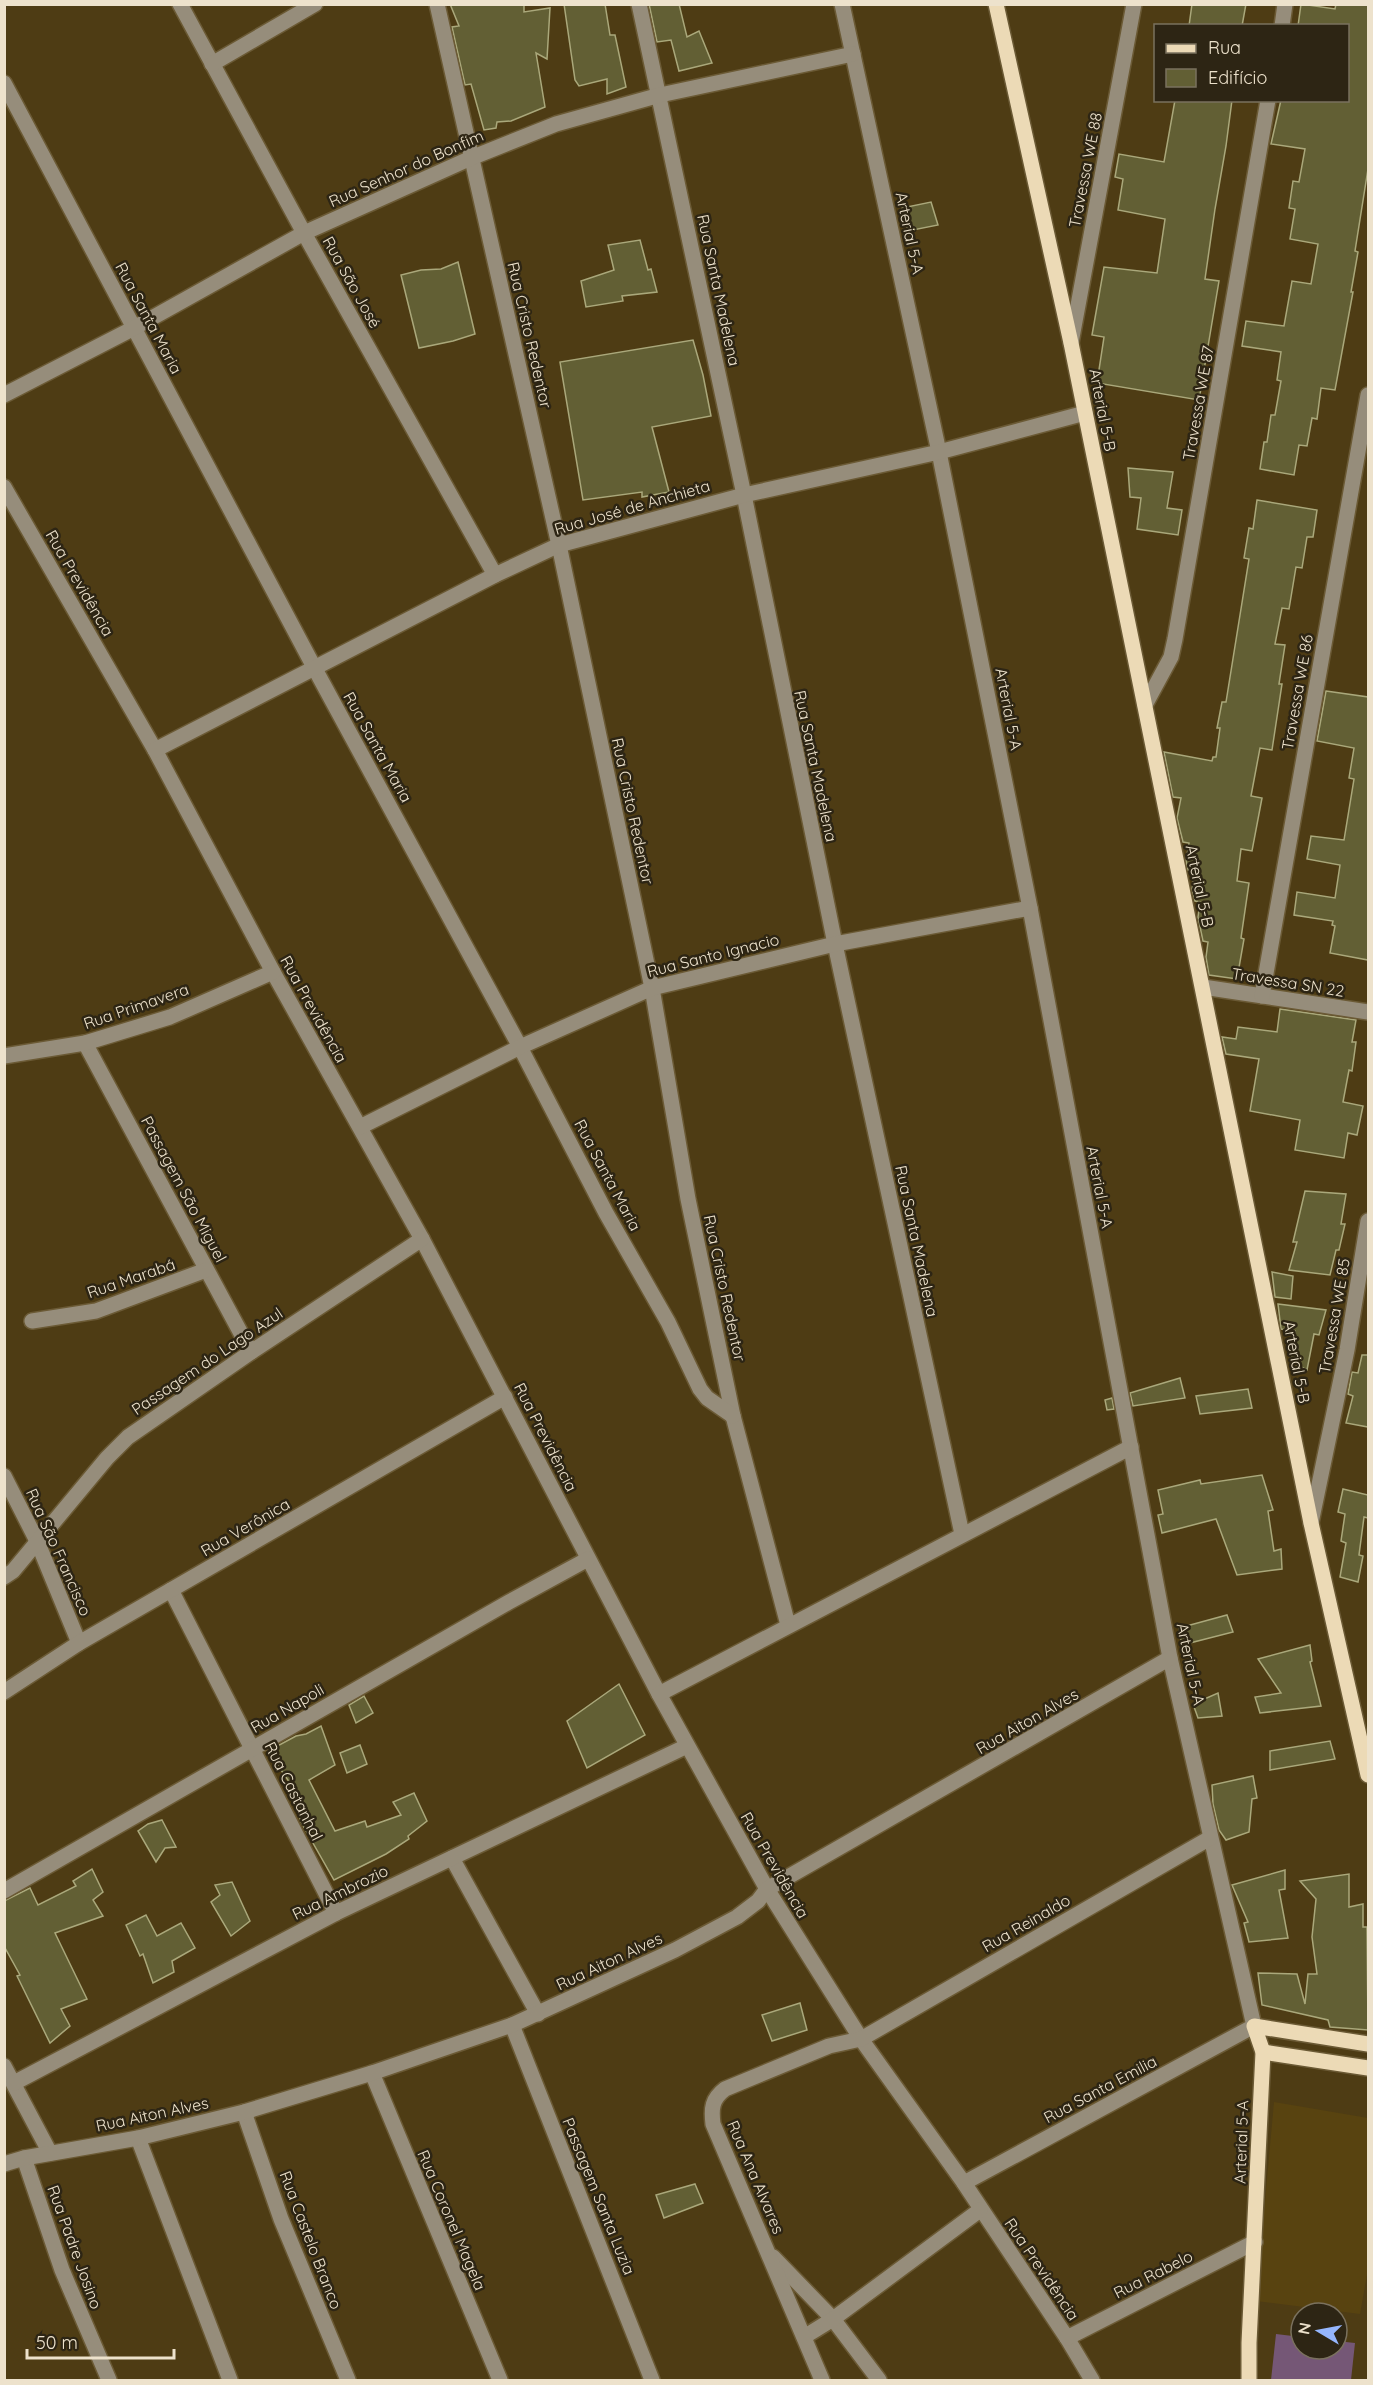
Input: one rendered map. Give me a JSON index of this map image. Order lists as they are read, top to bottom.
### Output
{
  "streets": {
    "main road": ["Arterial 5-A", "Arterial 5-B"],
    "street": [
      "Rua Senhor do Bonfim",
      "Travessa WE 88",
      "Rua São José",
      "Rua Santa Madelena",
      "Rua Santa Maria",
      "Rua Cristo Redentor",
      "Travessa WE 87",
      "Rua José de Anchieta",
      "Rua Previdência",
      "Travessa WE 86",
      "Rua Santo Ignacio",
      "Travessa SN 22",
      "Rua Primavera",
      "Passagem São Miguel",
      "Rua Marabá",
      "Travessa WE 85",
      "Passagem do Lago Azul",
      "Rua Verônica",
      "Rua São Francisco",
      "Rua Napoli",
      "Rua Aiton Alves",
      "Rua Castanhal",
      "Rua Ambrozio",
      "Rua Reinaldo",
      "Rua Santa Emilia",
      "Rua Ana Alvares",
      "Passagem Santa Luzia",
      "Rua Coronel Magela",
      "Rua Castelo Branco",
      "Rua Padre Josino",
      "Rua Rabelo"
    ]
  },
  "crossings": [
    ["Rua Senhor do Bonfim", "Arterial 5-A"],
    ["Rua Senhor do Bonfim", "Rua São José"],
    ["Rua Senhor do Bonfim", "Rua Santa Madelena"],
    ["Rua Senhor do Bonfim", "Rua Santa Maria"],
    ["Rua Senhor do Bonfim", "Rua Cristo Redentor"],
    ["Travessa WE 88", "Arterial 5-B"],
    ["Arterial 5-A", "Rua José de Anchieta"],
    ["Arterial 5-A", "Rua Santo Ignacio"],
    ["Arterial 5-A", "Rua Aiton Alves"],
    ["Arterial 5-A", "Rua Reinaldo"],
    ["Arterial 5-A", "Rua Santa Emilia"],
    ["Arterial 5-A", "Rua Rabelo"],
    ["Rua São José", "Rua José de Anchieta"],
    ["Rua Santa Madelena", "Rua José de Anchieta"],
    ["Rua Santa Madelena", "Rua Santo Ignacio"],
    ["Rua Santa Maria", "Rua Cristo Redentor"],
    ["Rua Santa Maria", "Rua José de Anchieta"],
    ["Rua Santa Maria", "Rua Santo Ignacio"],
    ["Rua Cristo Redentor", "Rua José de Anchieta"],
    ["Rua Cristo Redentor", "Rua Santo Ignacio"],
    ["Travessa WE 87", "Arterial 5-B"],
    ["Arterial 5-B", "Rua José de Anchieta"],
    ["Arterial 5-B", "Travessa SN 22"],
    ["Arterial 5-B", "Travessa WE 85"],
    ["Rua José de Anchieta", "Rua Previdência"],
    ["Rua Previdência", "Rua Santo Ignacio"],
    ["Rua Previdência", "Rua Primavera"],
    ["Rua Previdência", "Passagem do Lago Azul"],
    ["Rua Previdência", "Rua Verônica"],
    ["Rua Previdência", "Rua Napoli"],
    ["Rua Previdência", "Rua Aiton Alves"],
    ["Rua Previdência", "Rua Ambrozio"],
    ["Rua Previdência", "Rua Reinaldo"],
    ["Rua Previdência", "Rua Santa Emilia"],
    ["Rua Previdência", "Rua Ana Alvares"],
    ["Rua Previdência", "Rua Rabelo"],
    ["Travessa WE 86", "Travessa SN 22"],
    ["Rua Primavera", "Passagem São Miguel"],
    ["Passagem São Miguel", "Rua Marabá"],
    ["Passagem São Miguel", "Passagem do Lago Azul"],
    ["Passagem do Lago Azul", "Rua São Francisco"],
    ["Rua Verônica", "Rua São Francisco"],
    ["Rua Verônica", "Rua Castanhal"],
    ["Rua Napoli", "Rua Castanhal"],
    ["Rua Aiton Alves", "Passagem Santa Luzia"],
    ["Rua Aiton Alves", "Rua Coronel Magela"],
    ["Rua Aiton Alves", "Rua Castelo Branco"],
    ["Rua Aiton Alves", "Rua Padre Josino"],
    ["Rua Castanhal", "Rua Ambrozio"],
    ["Rua Reinaldo", "Rua Ana Alvares"]
  ],
  "legend": ["Rua", "Edifício"],
  "scale_bar": "50 m",
  "north": "left"
}
